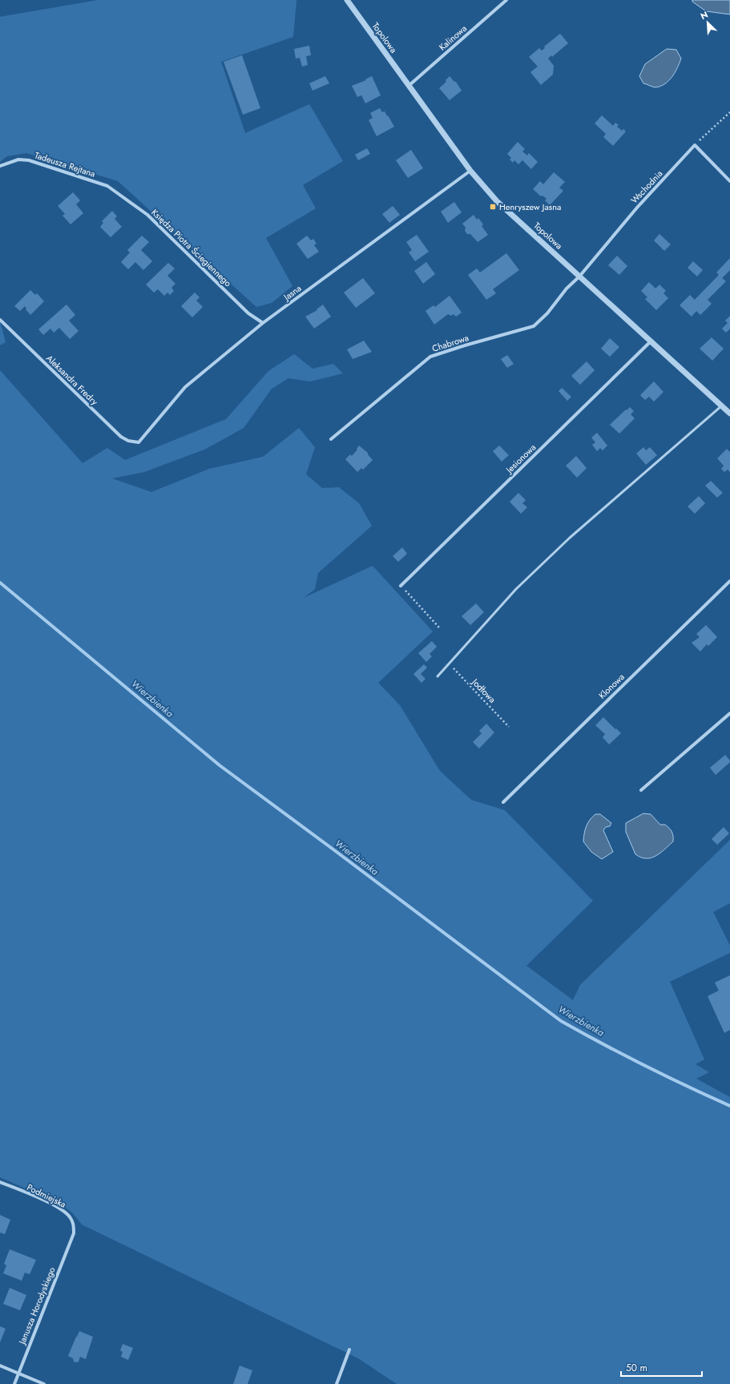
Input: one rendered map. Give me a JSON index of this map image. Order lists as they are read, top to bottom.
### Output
{
  "streets": {
    "street": [
      "Topolowa",
      "Kalinowa",
      "Tadeusza Rejtana",
      "Wschodnia",
      "Księdza Piotra Ściegiennego",
      "Jasna",
      "Chabrowa",
      "Aleksandra Fredry",
      "Jesionowa",
      "Klonowa",
      "Podmiejska",
      "Janusza Horodyskiego"
    ],
    "path": ["Jodłowa"]
  },
  "crossings": [
    ["Topolowa", "Kalinowa"],
    ["Topolowa", "Wschodnia"],
    ["Topolowa", "Jasna"],
    ["Topolowa", "Chabrowa"],
    ["Topolowa", "Jesionowa"],
    ["Tadeusza Rejtana", "Księdza Piotra Ściegiennego"],
    ["Wschodnia", "Chabrowa"],
    ["Księdza Piotra Ściegiennego", "Jasna"],
    ["Jasna", "Aleksandra Fredry"],
    ["Podmiejska", "Janusza Horodyskiego"]
  ],
  "water": ["Wierzbienka"],
  "places": {
    "transit": ["Henryszew Jasna"]
  },
  "scale_bar": "50 m",
  "north": "top left"
}
